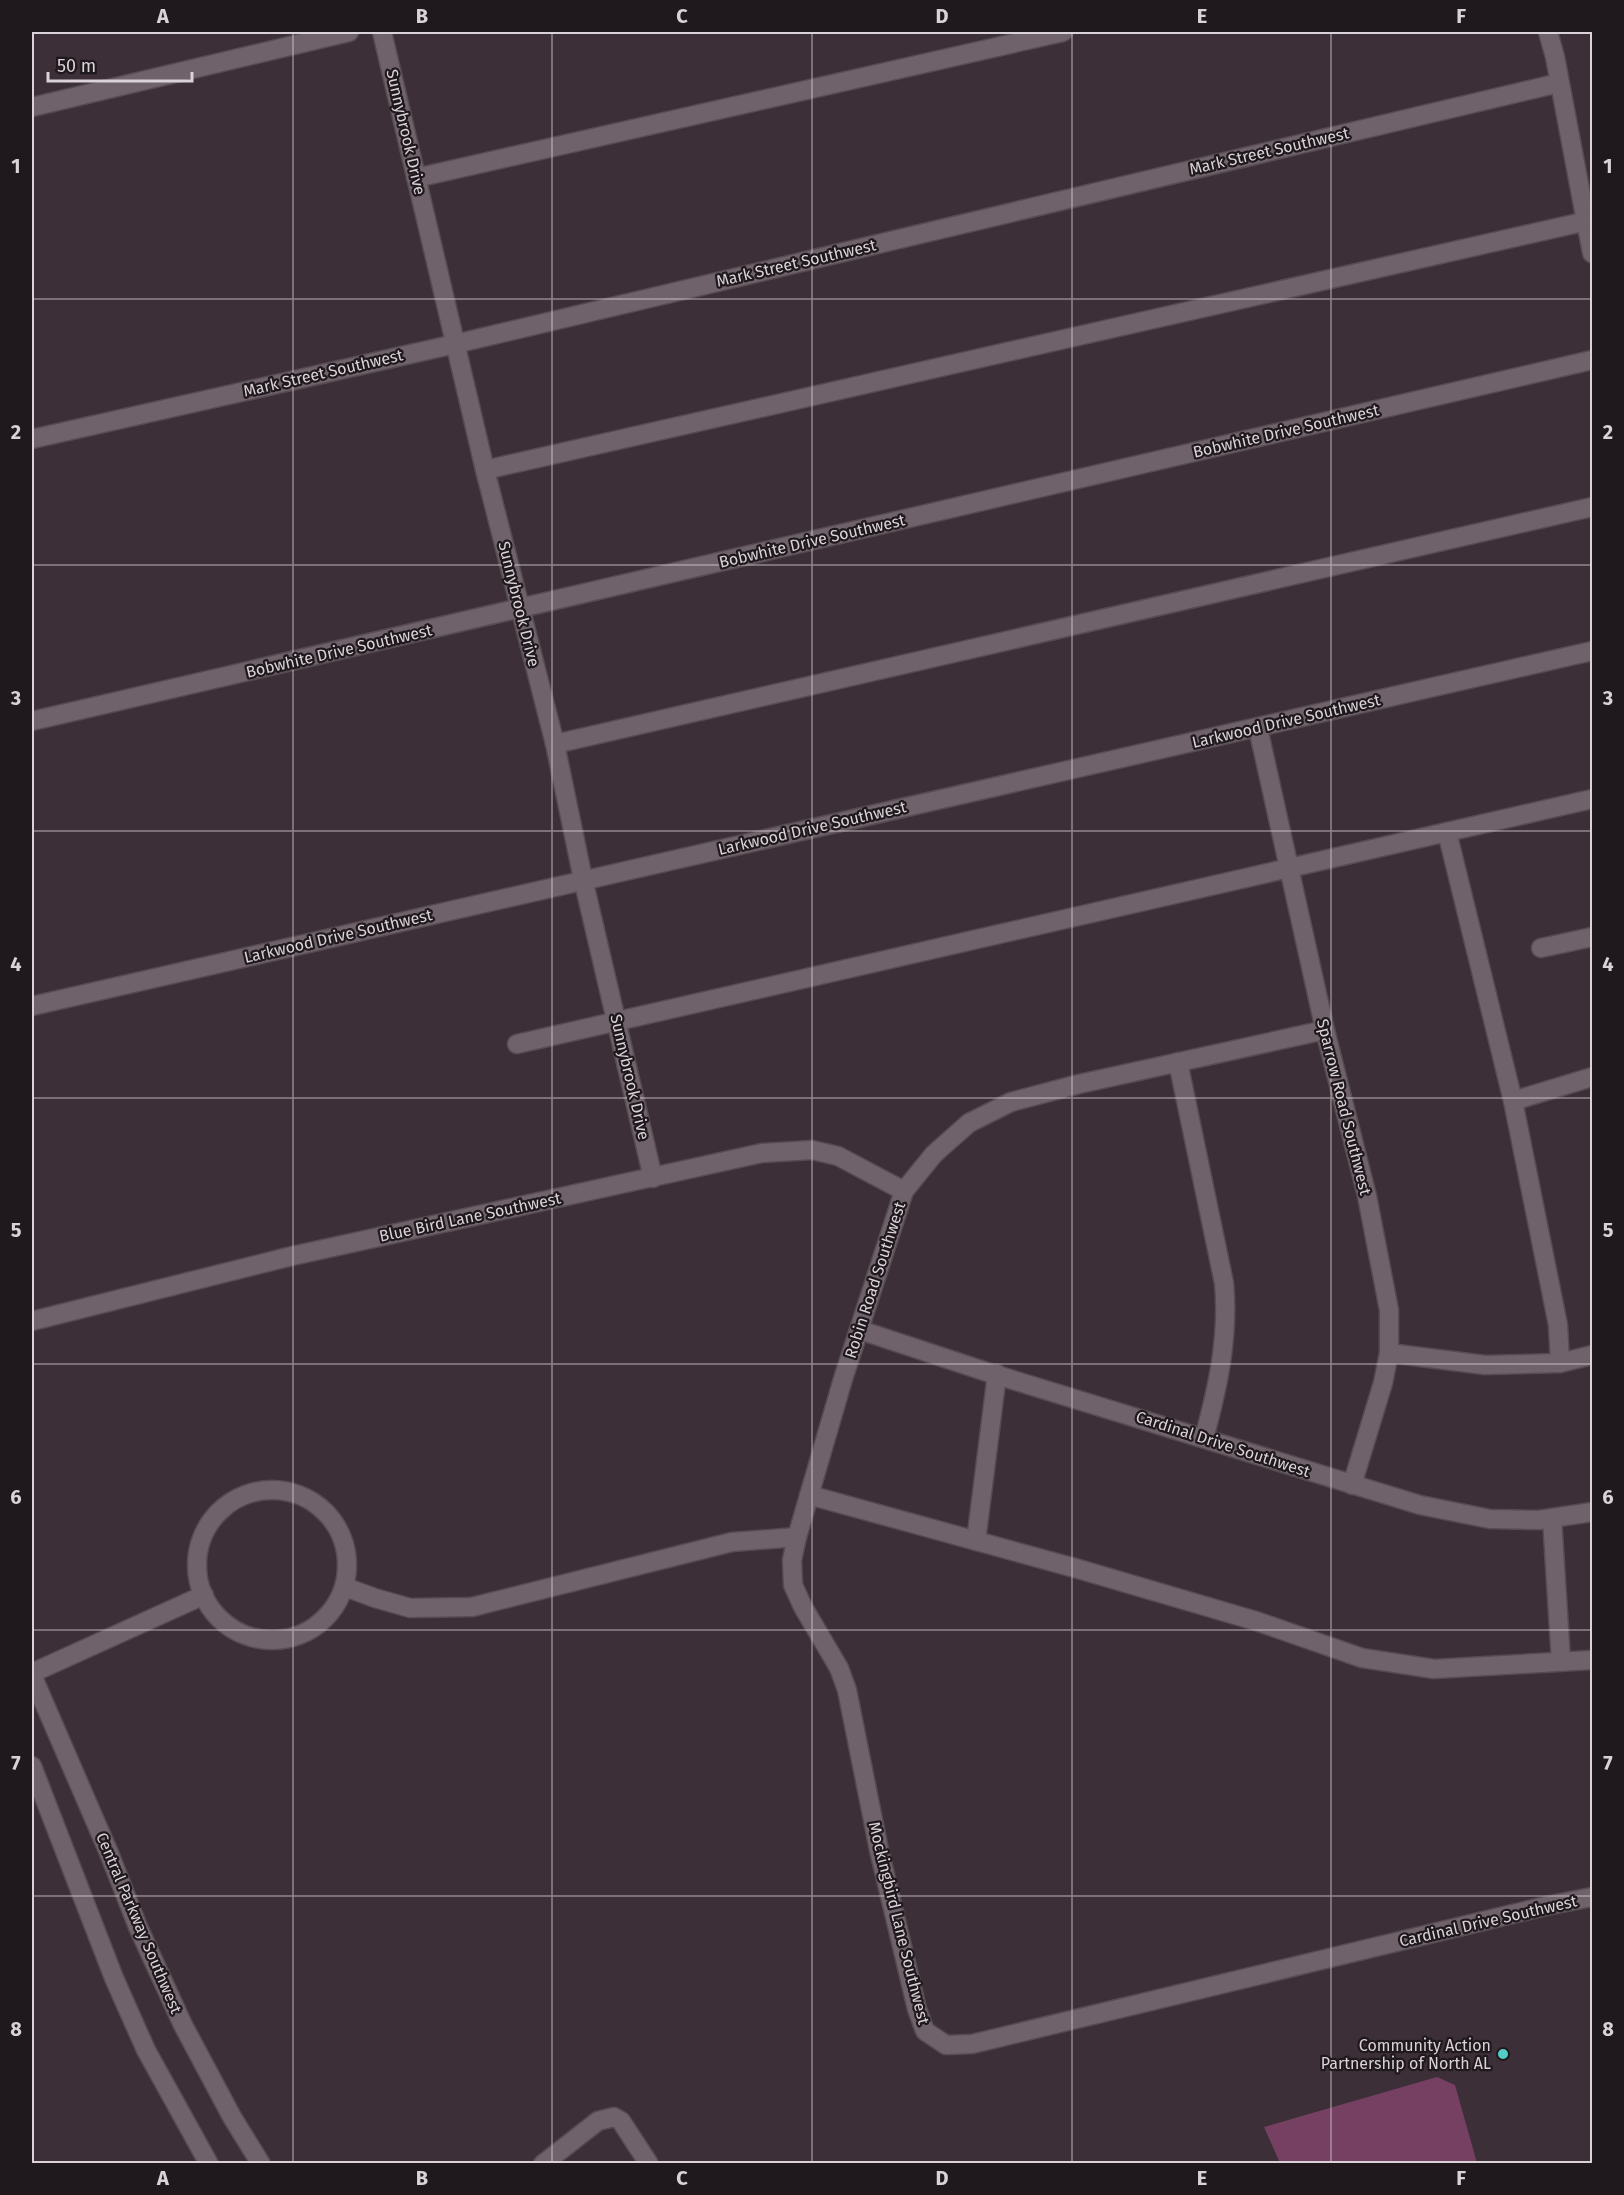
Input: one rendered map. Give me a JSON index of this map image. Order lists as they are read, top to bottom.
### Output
{
  "streets": {
    "street": [
      "Sunnybrook Drive",
      "Mark Street Southwest",
      "Bobwhite Drive Southwest",
      "Larkwood Drive Southwest",
      "Sparrow Road Southwest",
      "Blue Bird Lane Southwest",
      "Robin Road Southwest",
      "Cardinal Drive Southwest",
      "Central Parkway Southwest",
      "Mockingbird Lane Southwest"
    ]
  },
  "crossings": [
    ["Sunnybrook Drive", "Mark Street Southwest"],
    ["Sunnybrook Drive", "Bobwhite Drive Southwest"],
    ["Sunnybrook Drive", "Larkwood Drive Southwest"],
    ["Sunnybrook Drive", "Blue Bird Lane Southwest"],
    ["Larkwood Drive Southwest", "Sparrow Road Southwest"],
    ["Sparrow Road Southwest", "Robin Road Southwest"],
    ["Sparrow Road Southwest", "Cardinal Drive Southwest"],
    ["Blue Bird Lane Southwest", "Robin Road Southwest"],
    ["Robin Road Southwest", "Cardinal Drive Southwest"],
    ["Robin Road Southwest", "Mockingbird Lane Southwest"],
    ["Cardinal Drive Southwest", "Mockingbird Lane Southwest"]
  ],
  "places": ["Community Action Partnership of North AL"],
  "scale_bar": "50 m",
  "grid": {
    "columns": [
      "A",
      "B",
      "C",
      "D",
      "E",
      "F"
    ],
    "rows": [
      "1",
      "2",
      "3",
      "4",
      "5",
      "6",
      "7",
      "8"
    ]
  }
}
